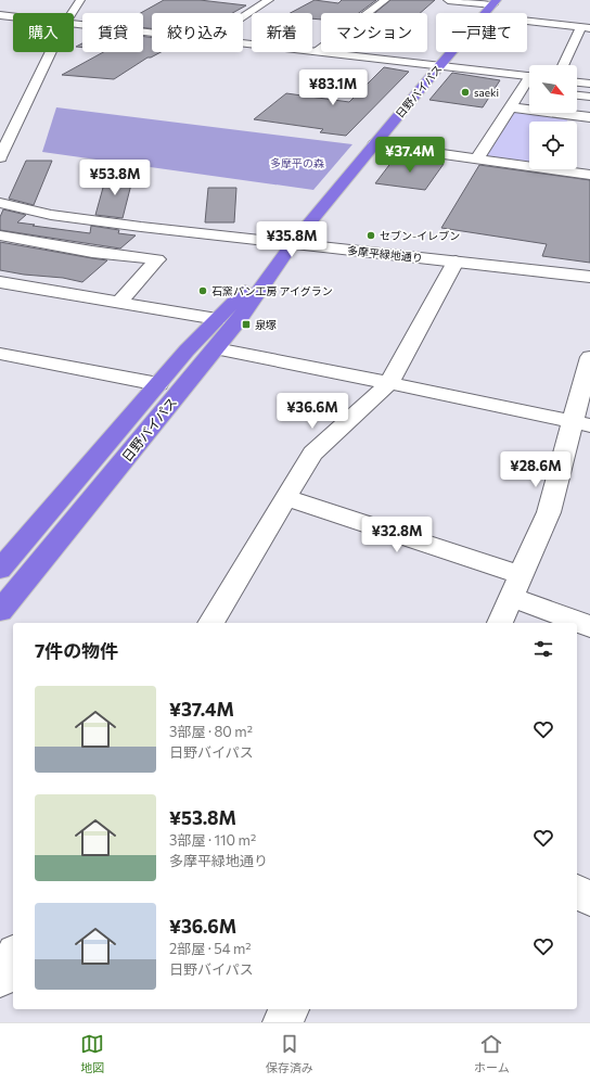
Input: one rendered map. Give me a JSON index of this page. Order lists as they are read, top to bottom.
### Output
{
  "streets": {
    "highway": ["日野バイパス"],
    "street": ["多摩平緑地通り"]
  },
  "crossings": [
    ["日野バイパス", "多摩平緑地通り"]
  ],
  "parks": ["多摩平の森"],
  "places": {
    "other": ["saeki", "セブン-イレブン", "石窯パン工房 アイグラン"],
    "transit": ["泉塚"]
  },
  "north": "bottom right",
  "page": {
    "chip": [
      "購入",
      "賃貸",
      "絞り込み",
      "新着",
      "マンション",
      "一戸建て"
    ],
    "price": [
      "¥83.1M",
      "¥37.4M",
      "¥53.8M",
      "¥35.8M",
      "¥36.6M",
      "¥28.6M",
      "¥32.8M"
    ],
    "heading": "7件の物件",
    "list": [
      {
        "name": "¥37.4M",
        "note": "3部屋 · 80 m² · 日野バイパス"
      },
      {
        "name": "¥53.8M",
        "note": "3部屋 · 110 m² · 多摩平緑地通り"
      },
      {
        "name": "¥36.6M",
        "note": "2部屋 · 54 m² · 日野バイパス"
      }
    ],
    "tabs": ["地図", "保存済み", "ホーム"]
  }
}
